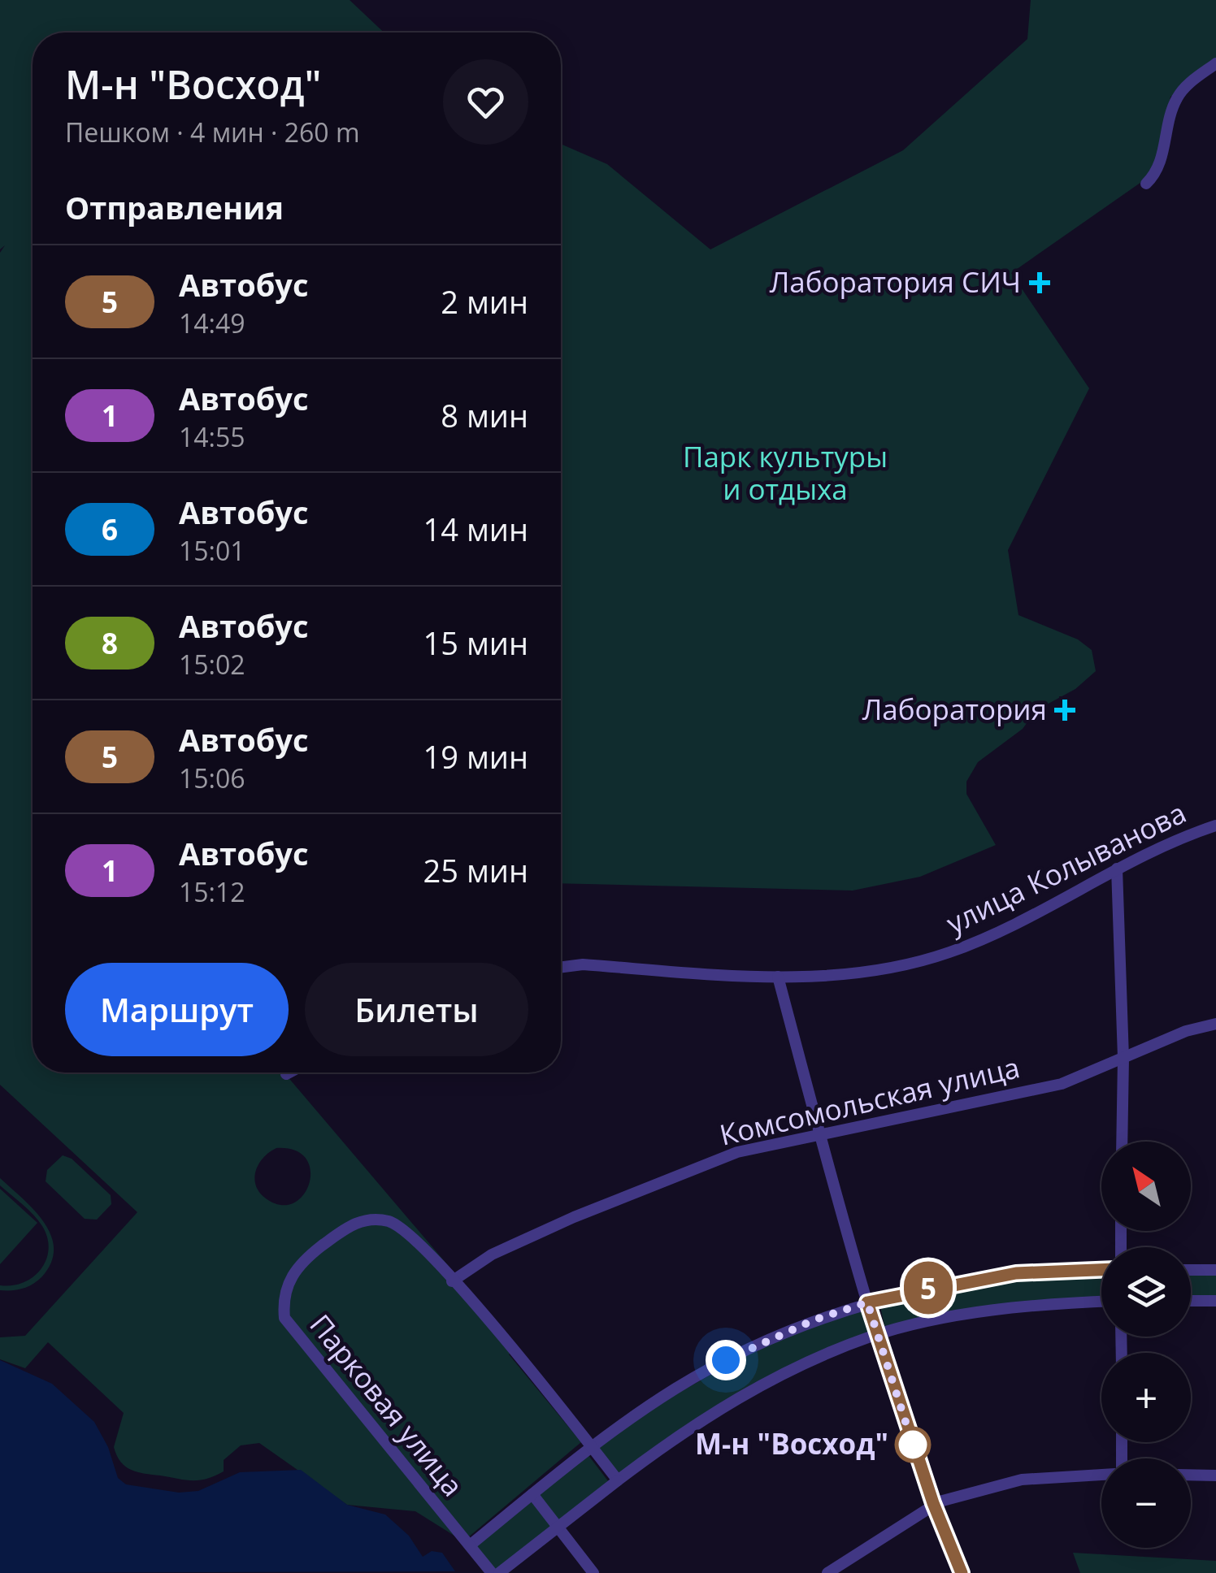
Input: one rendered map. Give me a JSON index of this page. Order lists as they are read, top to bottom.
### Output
{
  "streets": {
    "street": ["улица Колыванова", "Комсомольская улица", "Парковая улица"]
  },
  "crossings": [
    ["Комсомольская улица", "Парковая улица"]
  ],
  "parks": ["Парк культуры и отдыха"],
  "places": {
    "health": ["Лаборатория СИЧ", "Лаборатория"],
    "other": ["М-н \"Восход\""]
  },
  "lines": ["bus line 5"],
  "north": "top left",
  "page": {
    "on_map": "5",
    "heading": [
      ["М-н \"Восход\"", "Пешком · 4 мин · 260 m"],
      "Отправления"
    ],
    "list": [
      {
        "mark": "5",
        "name": "Автобус",
        "note": "14:49",
        "value": "2 мин"
      },
      {
        "mark": "1",
        "name": "Автобус",
        "note": "14:55",
        "value": "8 мин"
      },
      {
        "mark": "6",
        "name": "Автобус",
        "note": "15:01",
        "value": "14 мин"
      },
      {
        "mark": "8",
        "name": "Автобус",
        "note": "15:02",
        "value": "15 мин"
      },
      {
        "mark": "5",
        "name": "Автобус",
        "note": "15:06",
        "value": "19 мин"
      },
      {
        "mark": "1",
        "name": "Автобус",
        "note": "15:12",
        "value": "25 мин"
      }
    ],
    "buttons": ["Маршрут", "Билеты"],
    "map_buttons": ["+", "−"]
  }
}
